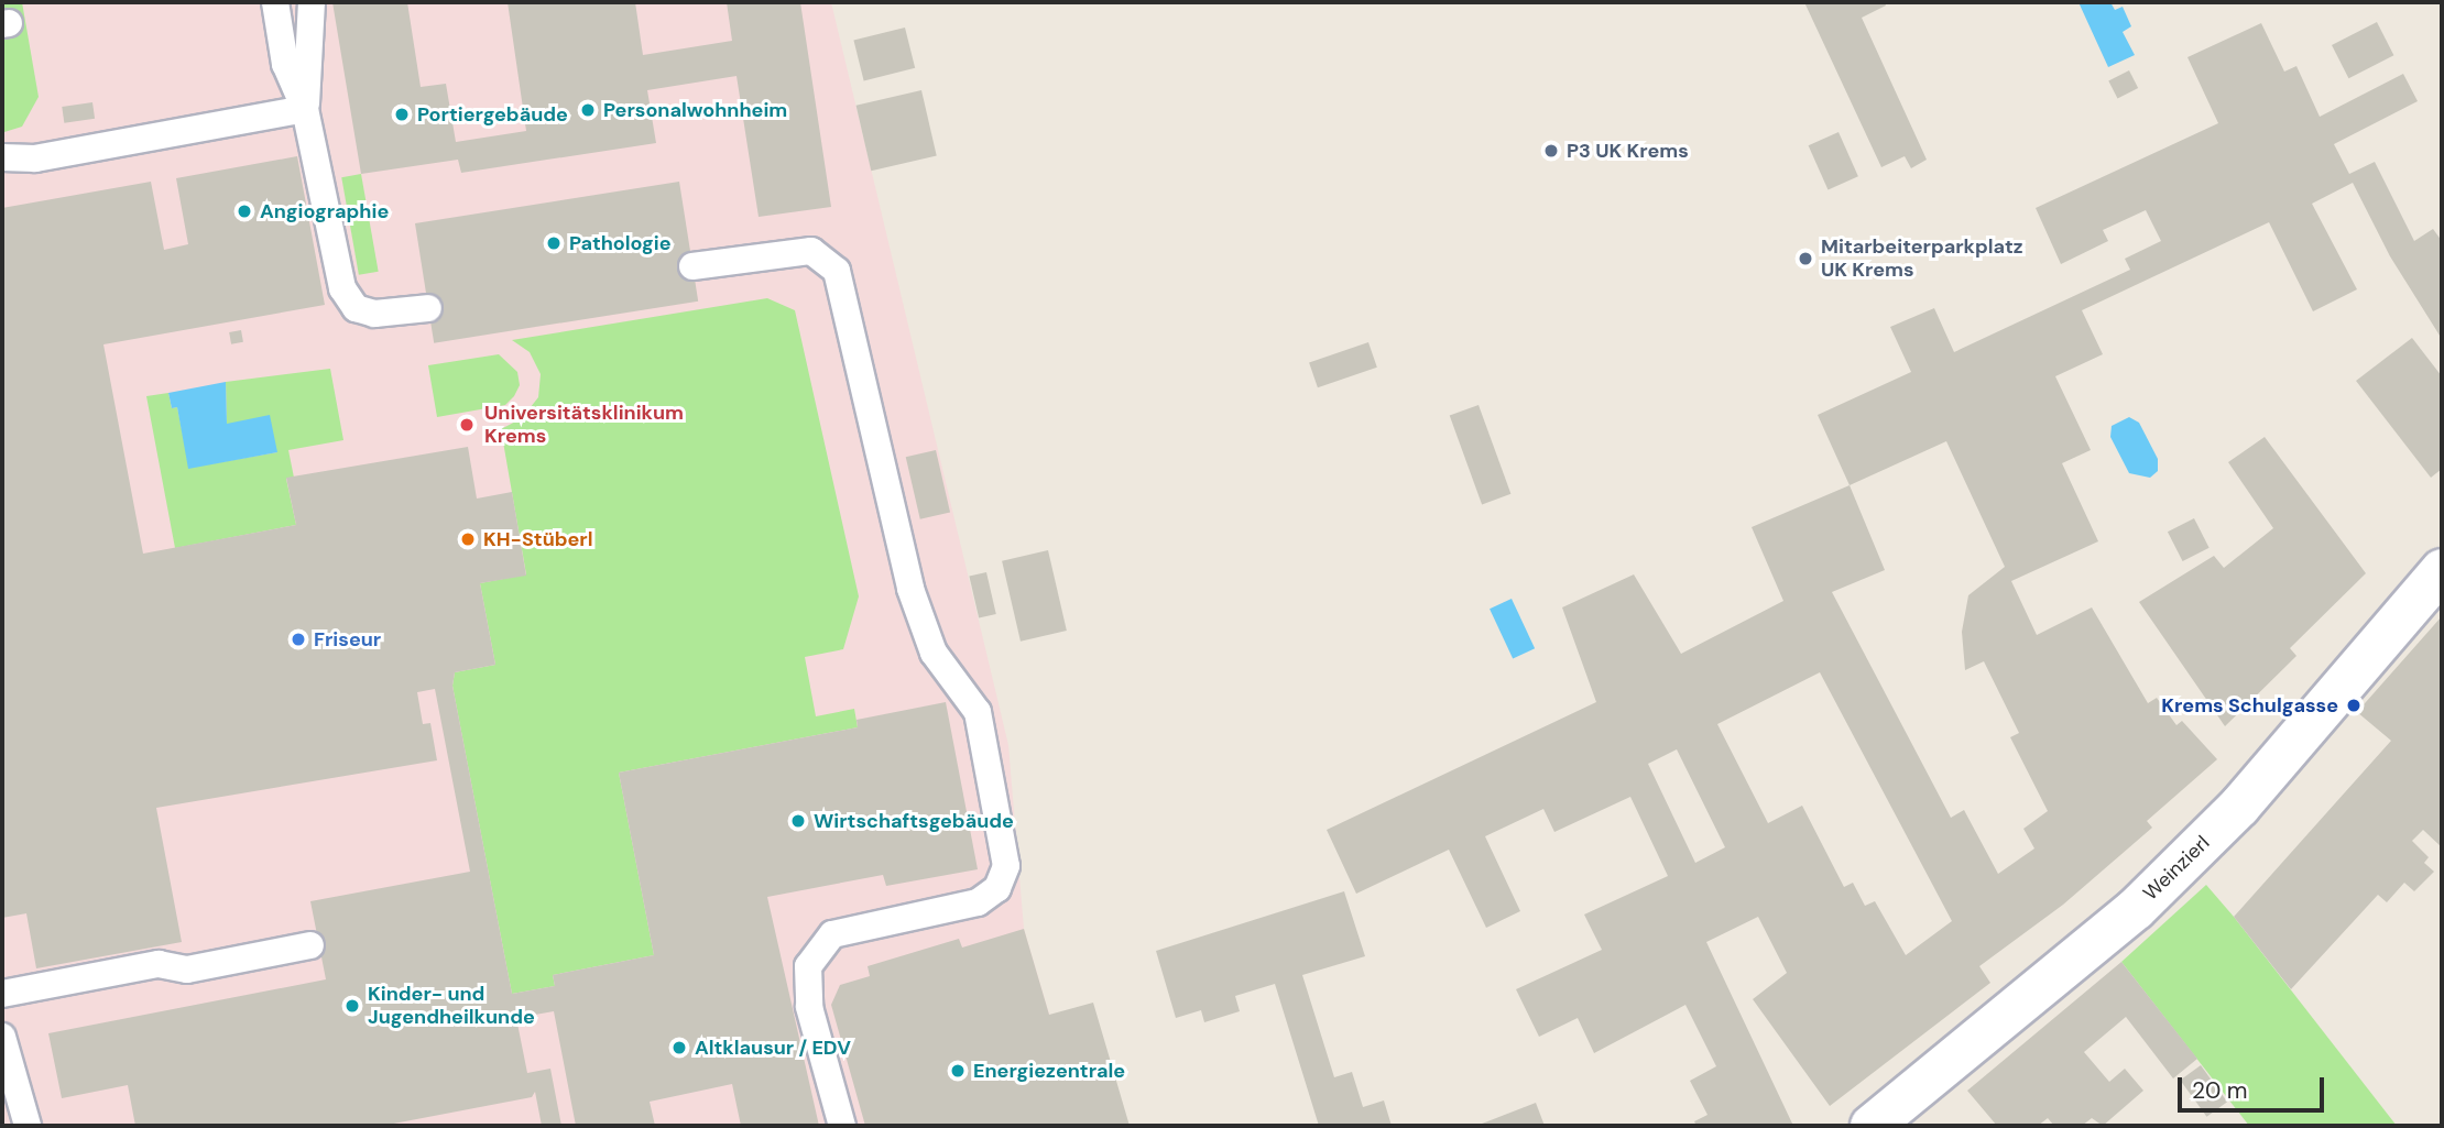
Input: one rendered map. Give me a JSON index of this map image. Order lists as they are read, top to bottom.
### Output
{
  "streets": {
    "street": ["Weinzierl"]
  },
  "places": [
    "Personalwohnheim",
    "Portiergebäude",
    "P3 UK Krems",
    "Angiographie",
    "Pathologie",
    "Mitarbeiterparkplatz UK Krems",
    "Universitätsklinikum Krems",
    "KH-Stüberl",
    "Friseur",
    "Krems Schulgasse",
    "Wirtschaftsgebäude",
    "Kinder- und Jugendheilkunde",
    "Altklausur / EDV",
    "Energiezentrale"
  ],
  "scale_bar": "20 m"
}
